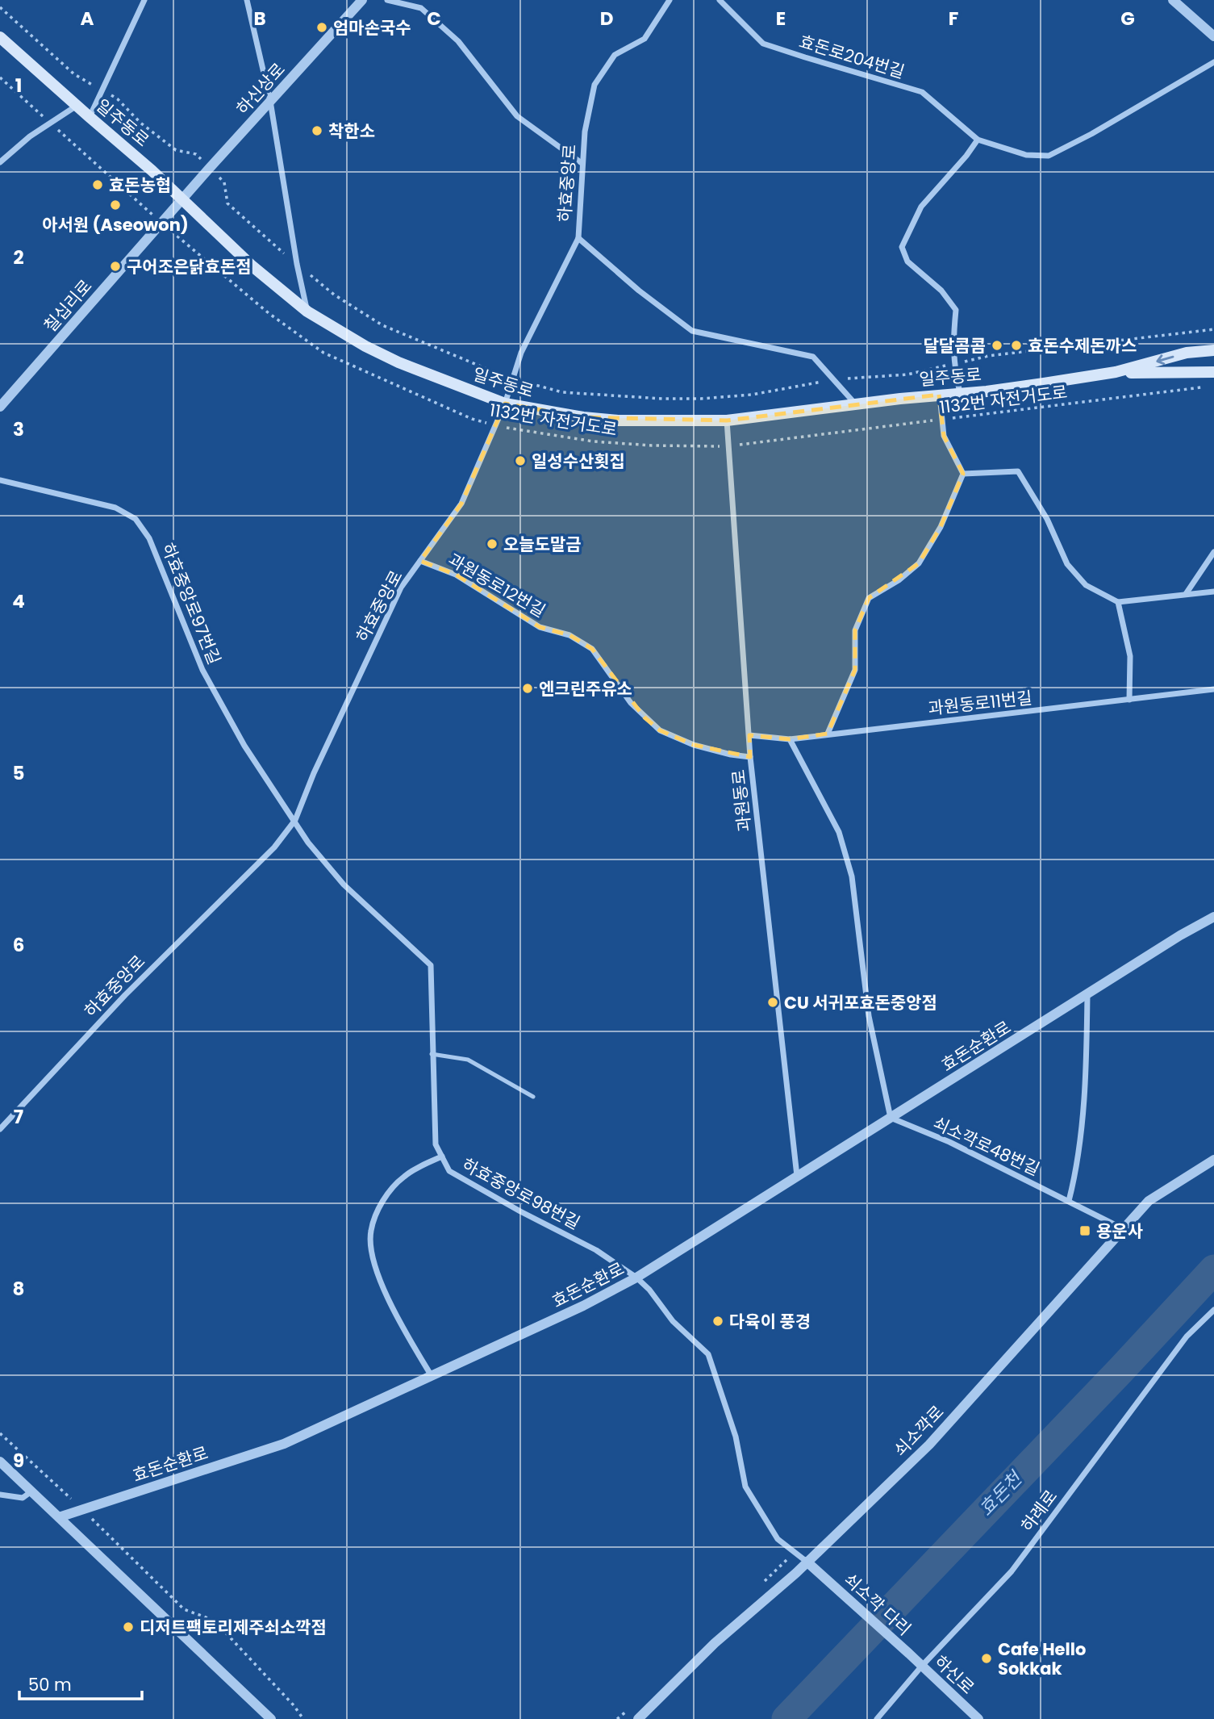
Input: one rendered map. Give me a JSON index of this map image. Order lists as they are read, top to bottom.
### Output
{
  "streets": {
    "main road": ["일주동로"],
    "street": [
      "효돈로204번길",
      "하신상로",
      "하효중앙로",
      "칠십리로",
      "과원동로12번길",
      "하효중앙로97번길",
      "과원동로11번길",
      "과원동로",
      "효돈순환로",
      "쇠소깍로48번길",
      "하효중앙로98번길",
      "쇠소깍로",
      "하례로",
      "쇠소깍 다리",
      "하신로"
    ],
    "path": ["1132번 자전거도로"]
  },
  "crossings": [
    ["하신상로", "일주동로"],
    ["하신상로", "칠십리로"],
    ["하신상로", "1132번 자전거도로"],
    ["일주동로", "하효중앙로"],
    ["일주동로", "칠십리로"],
    ["일주동로", "과원동로"],
    ["하효중앙로", "1132번 자전거도로"],
    ["하효중앙로", "과원동로12번길"],
    ["하효중앙로", "하효중앙로97번길"],
    ["하효중앙로", "하효중앙로98번길"],
    ["칠십리로", "1132번 자전거도로"],
    ["1132번 자전거도로", "과원동로"],
    ["과원동로12번길", "과원동로"],
    ["하효중앙로97번길", "하효중앙로98번길"],
    ["과원동로11번길", "과원동로"],
    ["과원동로", "효돈순환로"],
    ["효돈순환로", "쇠소깍로48번길"],
    ["효돈순환로", "하효중앙로98번길"],
    ["쇠소깍로48번길", "쇠소깍로"],
    ["하효중앙로98번길", "쇠소깍로"],
    ["하효중앙로98번길", "쇠소깍 다리"],
    ["쇠소깍로", "쇠소깍 다리"],
    ["하례로", "하신로"],
    ["쇠소깍 다리", "하신로"]
  ],
  "water": ["효돈천"],
  "places": {
    "other": [
      "엄마손국수",
      "착한소",
      "효돈농협",
      "아서원 (Aseowon)",
      "구어조은닭효돈점",
      "달달콤콤",
      "효돈수제돈까스",
      "일성수산횟집",
      "오늘도말금",
      "엔크린주유소",
      "CU 서귀포효돈중앙점",
      "다육이 풍경",
      "디저트팩토리제주쇠소깍점",
      "Cafe Hello Sokkak"
    ],
    "transit": ["용운사"]
  },
  "scale_bar": "50 m",
  "grid": {
    "columns": [
      "A",
      "B",
      "C",
      "D",
      "E",
      "F",
      "G"
    ],
    "rows": [
      "1",
      "2",
      "3",
      "4",
      "5",
      "6",
      "7",
      "8",
      "9"
    ]
  }
}
